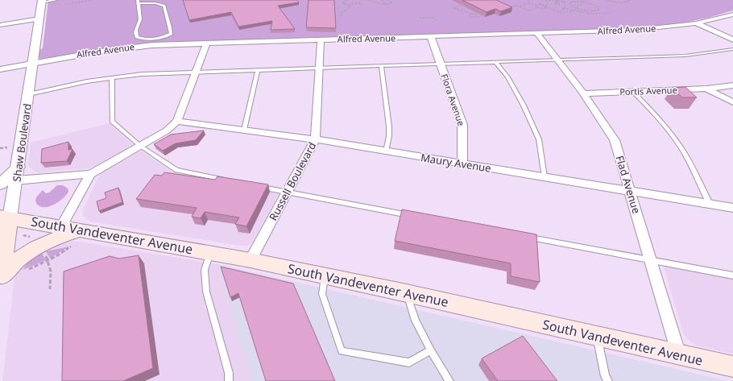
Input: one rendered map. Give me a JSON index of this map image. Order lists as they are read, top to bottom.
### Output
{
  "streets": {
    "main road": ["Shaw Boulevard", "South Vandeventer Avenue"],
    "street": [
      "Alfred Avenue",
      "Portis Avenue",
      "Flora Avenue",
      "Maury Avenue",
      "Russell Boulevard",
      "Flad Avenue"
    ]
  },
  "crossings": [
    ["Alfred Avenue", "Flora Avenue"],
    ["Alfred Avenue", "Shaw Boulevard"],
    ["Alfred Avenue", "Russell Boulevard"],
    ["Alfred Avenue", "Flad Avenue"],
    ["Portis Avenue", "Flad Avenue"],
    ["Flora Avenue", "Maury Avenue"],
    ["Shaw Boulevard", "South Vandeventer Avenue"],
    ["Maury Avenue", "Russell Boulevard"],
    ["Maury Avenue", "Flad Avenue"],
    ["Russell Boulevard", "South Vandeventer Avenue"],
    ["Flad Avenue", "South Vandeventer Avenue"]
  ]
}
